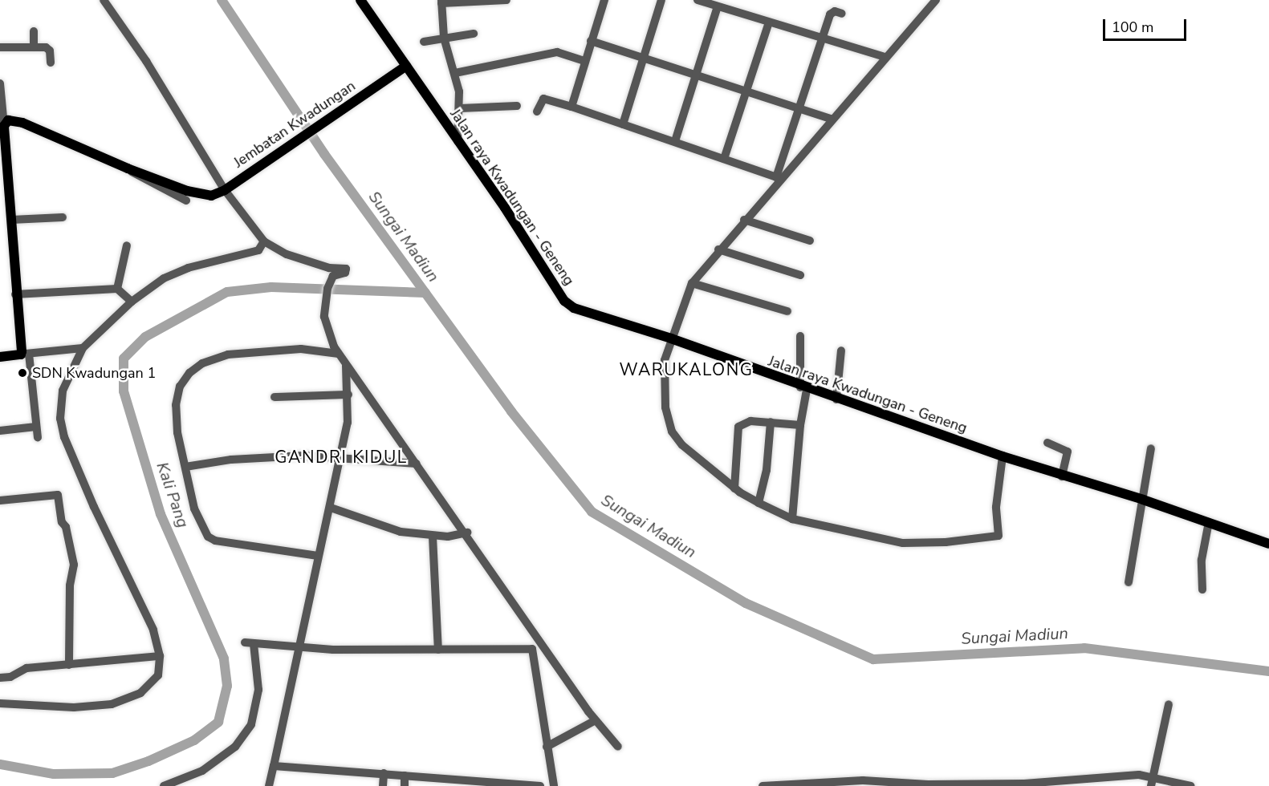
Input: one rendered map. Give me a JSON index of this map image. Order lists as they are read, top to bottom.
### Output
{
  "streets": {
    "main road": ["Jembatan Kwadungan", "Jalan raya Kwadungan - Geneng"]
  },
  "crossings": [
    ["Jembatan Kwadungan", "Jalan raya Kwadungan - Geneng"]
  ],
  "districts": ["WARUKALONG", "GANDRI KIDUL"],
  "water": ["Sungai Madiun", "Kali Pang"],
  "places": ["SDN Kwadungan 1"],
  "scale_bar": "100 m"
}
